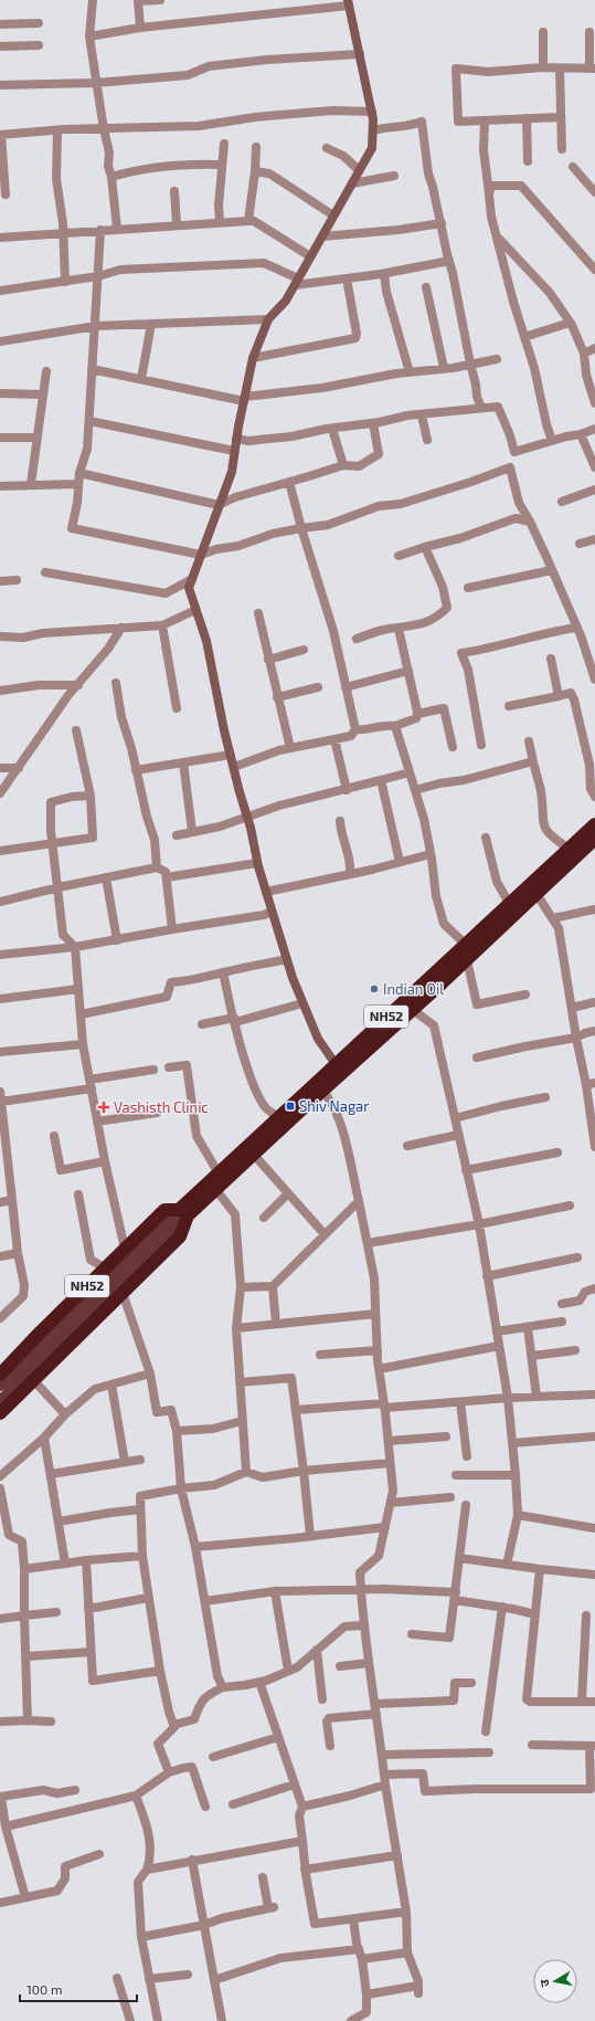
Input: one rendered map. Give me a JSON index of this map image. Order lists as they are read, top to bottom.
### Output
{
  "streets": {
    "highway": ["NH52"]
  },
  "places": {
    "other": ["Indian Oil"],
    "transit": ["Shiv Nagar"],
    "health": ["Vashisth Clinic"]
  },
  "scale_bar": "100 m",
  "north": "left"
}
